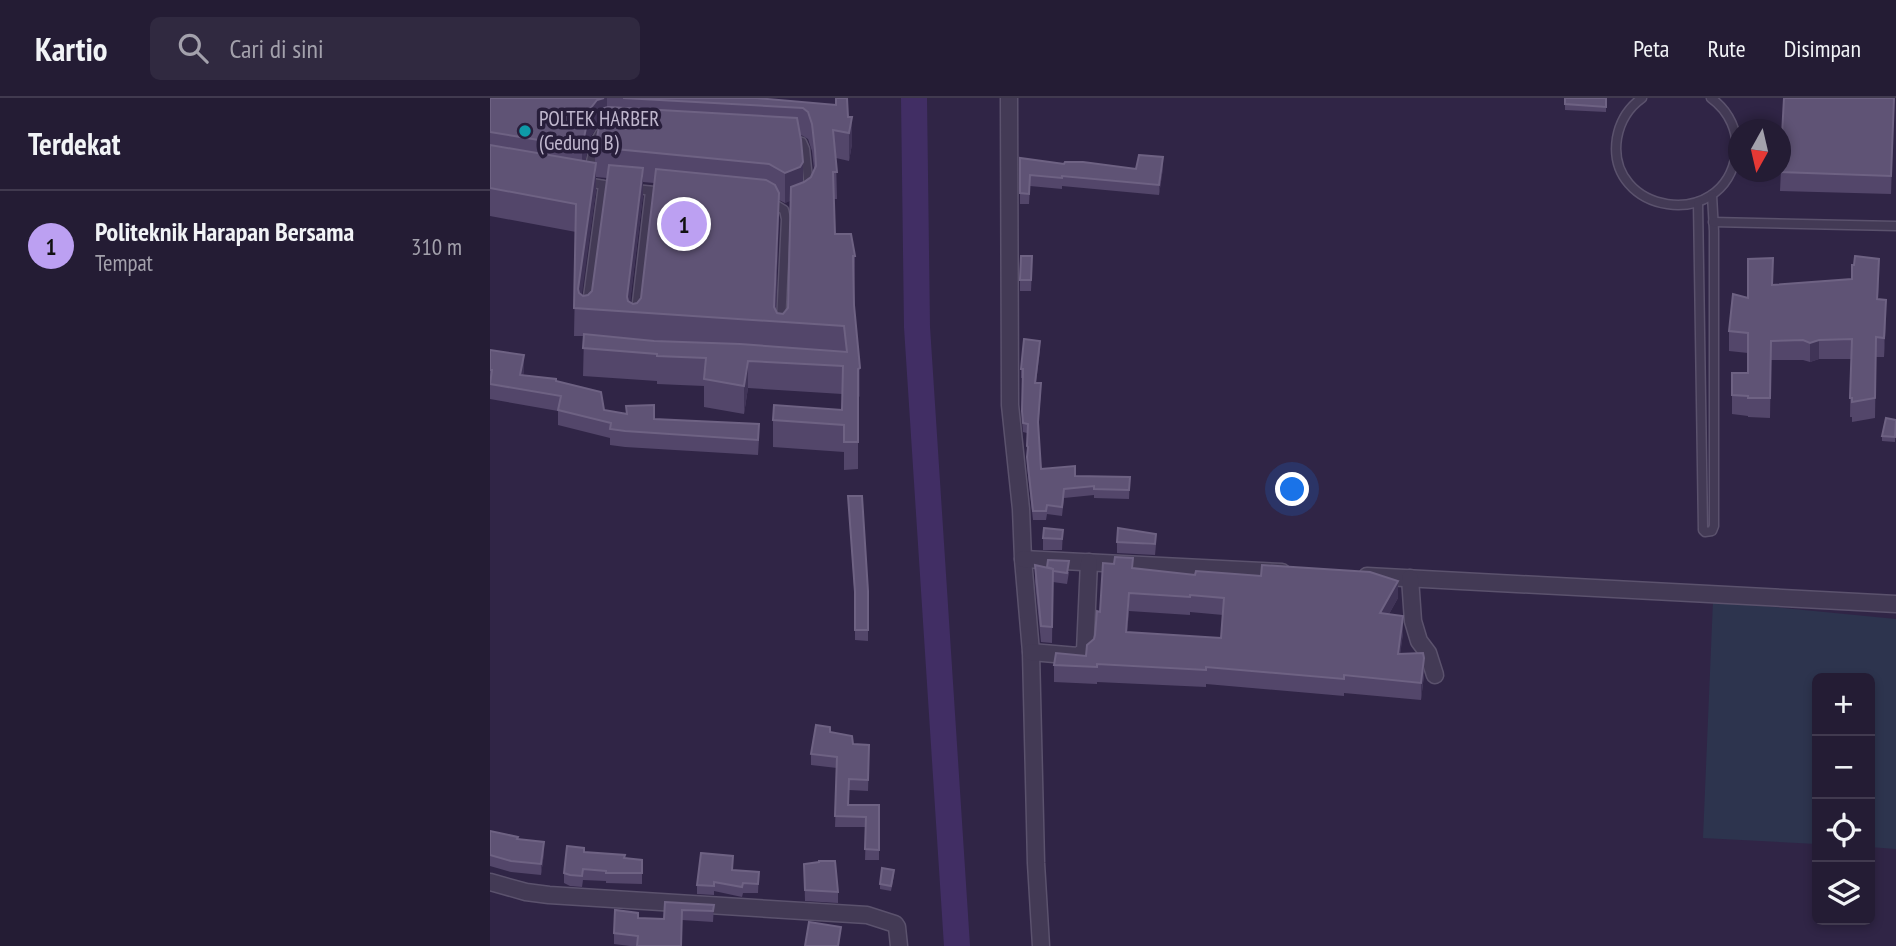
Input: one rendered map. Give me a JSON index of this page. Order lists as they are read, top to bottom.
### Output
{
  "places": ["POLTEK HARBER (Gedung B)"],
  "north": "bottom",
  "page": {
    "header": "Kartio",
    "search": "Cari di sini",
    "nav": ["Peta", "Rute", "Disimpan"],
    "heading": "Terdekat",
    "list": [
      {
        "mark": "1",
        "name": "Politeknik Harapan Bersama",
        "note": "Tempat",
        "value": "310 m"
      }
    ],
    "pins": "1",
    "map_buttons": ["+", "−"]
  }
}
